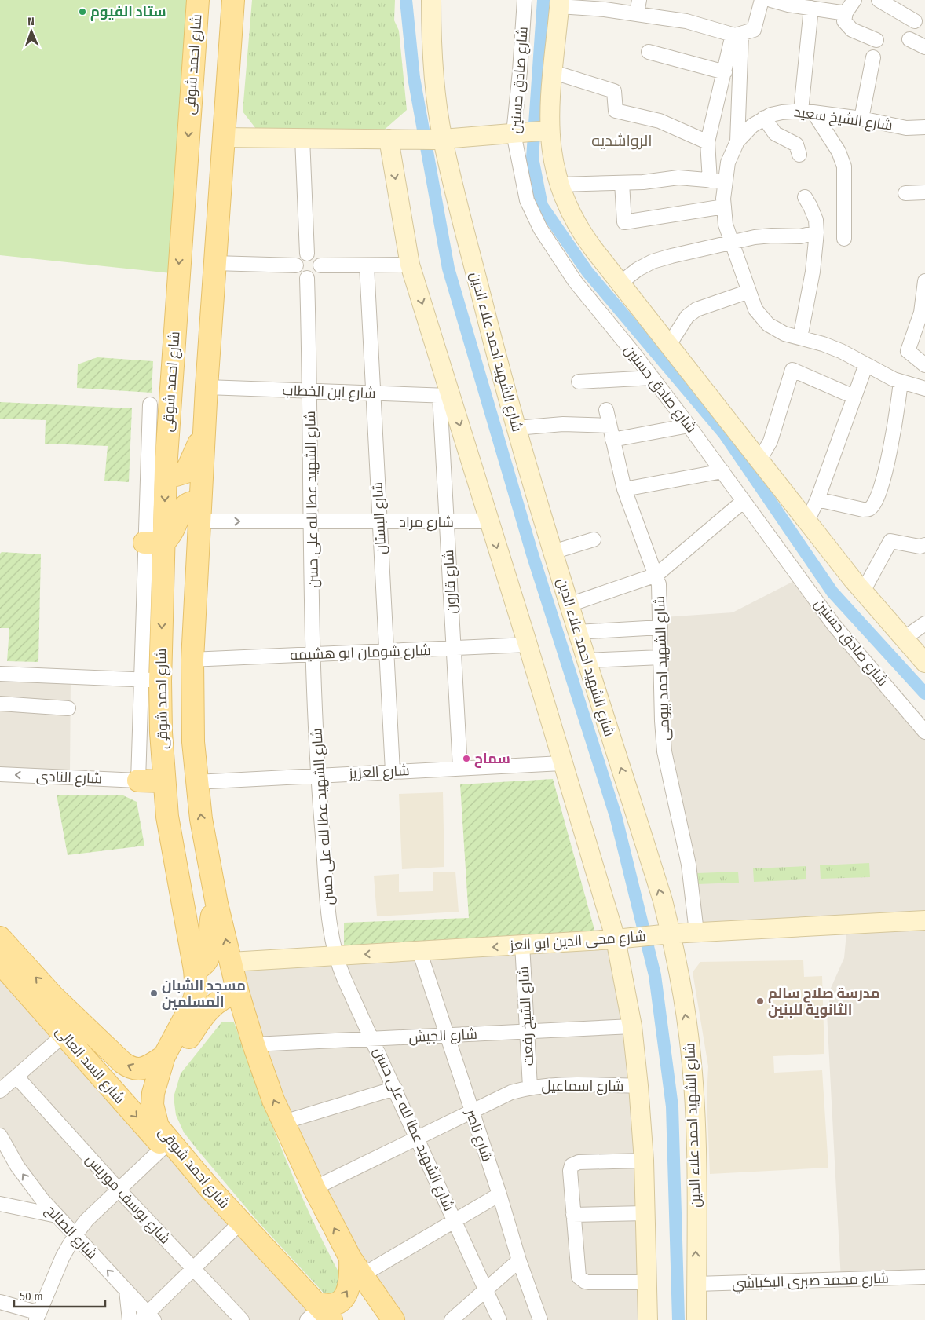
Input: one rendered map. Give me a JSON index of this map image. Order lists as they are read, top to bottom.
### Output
{
  "streets": {
    "main road": ["شارع احمد شوقى", "شارع السد العالى"],
    "street": [
      "شارع صادق حسنين",
      "شارع الشيخ سعيد",
      "شارع الشهيد احمد علاء الدين",
      "شارع ابن الخطاب",
      "شارع الشهيد عطا لله على حسن",
      "شارع البستان",
      "شارع مراد",
      "شارع قارون",
      "شارع شومان ابو هشيمه",
      "شارع الشهيد احمد بيومى",
      "شارع العزيز",
      "شارع النادى",
      "شارع محى الدين ابو العز",
      "شارع الشيخ رفعت",
      "شارع الجيش",
      "شارع اسماعيل",
      "شارع ناصر",
      "شارع يوسف موريس",
      "شارع الصالح",
      "شارع محمد صبرى البكباشي"
    ]
  },
  "crossings": [
    ["شارع احمد شوقى", "شارع السد العالى"],
    ["شارع الشهيد احمد علاء الدين", "شارع محى الدين ابو العز"],
    ["شارع الشهيد احمد علاء الدين", "شارع محمد صبرى البكباشي"],
    ["شارع ابن الخطاب", "شارع الشهيد عطا لله على حسن"],
    ["شارع ابن الخطاب", "شارع البستان"],
    ["شارع ابن الخطاب", "شارع قارون"],
    ["شارع الشهيد عطا لله على حسن", "شارع مراد"],
    ["شارع الشهيد عطا لله على حسن", "شارع شومان ابو هشيمه"],
    ["شارع الشهيد عطا لله على حسن", "شارع العزيز"],
    ["شارع الشهيد عطا لله على حسن", "شارع محى الدين ابو العز"],
    ["شارع الشهيد عطا لله على حسن", "شارع الجيش"],
    ["شارع الشهيد عطا لله على حسن", "شارع اسماعيل"],
    ["شارع البستان", "شارع مراد"],
    ["شارع البستان", "شارع شومان ابو هشيمه"],
    ["شارع البستان", "شارع العزيز"],
    ["شارع مراد", "شارع قارون"],
    ["شارع قارون", "شارع شومان ابو هشيمه"],
    ["شارع قارون", "شارع العزيز"],
    ["شارع الشهيد احمد بيومى", "شارع محى الدين ابو العز"],
    ["شارع محى الدين ابو العز", "شارع الشيخ رفعت"],
    ["شارع محى الدين ابو العز", "شارع ناصر"],
    ["شارع الشيخ رفعت", "شارع الجيش"],
    ["شارع الشيخ رفعت", "شارع اسماعيل"],
    ["شارع الجيش", "شارع ناصر"],
    ["شارع اسماعيل", "شارع ناصر"]
  ],
  "one_way": ["شارع مراد", "شارع الصالح"],
  "districts": ["الرواشديه"],
  "places": [
    "ستاد الفيوم",
    "سماح",
    "مسجد الشبان المسلمين",
    "مدرسة صلاح سالم الثانوية للبنين"
  ],
  "scale_bar": "50 m",
  "north": "top"
}
